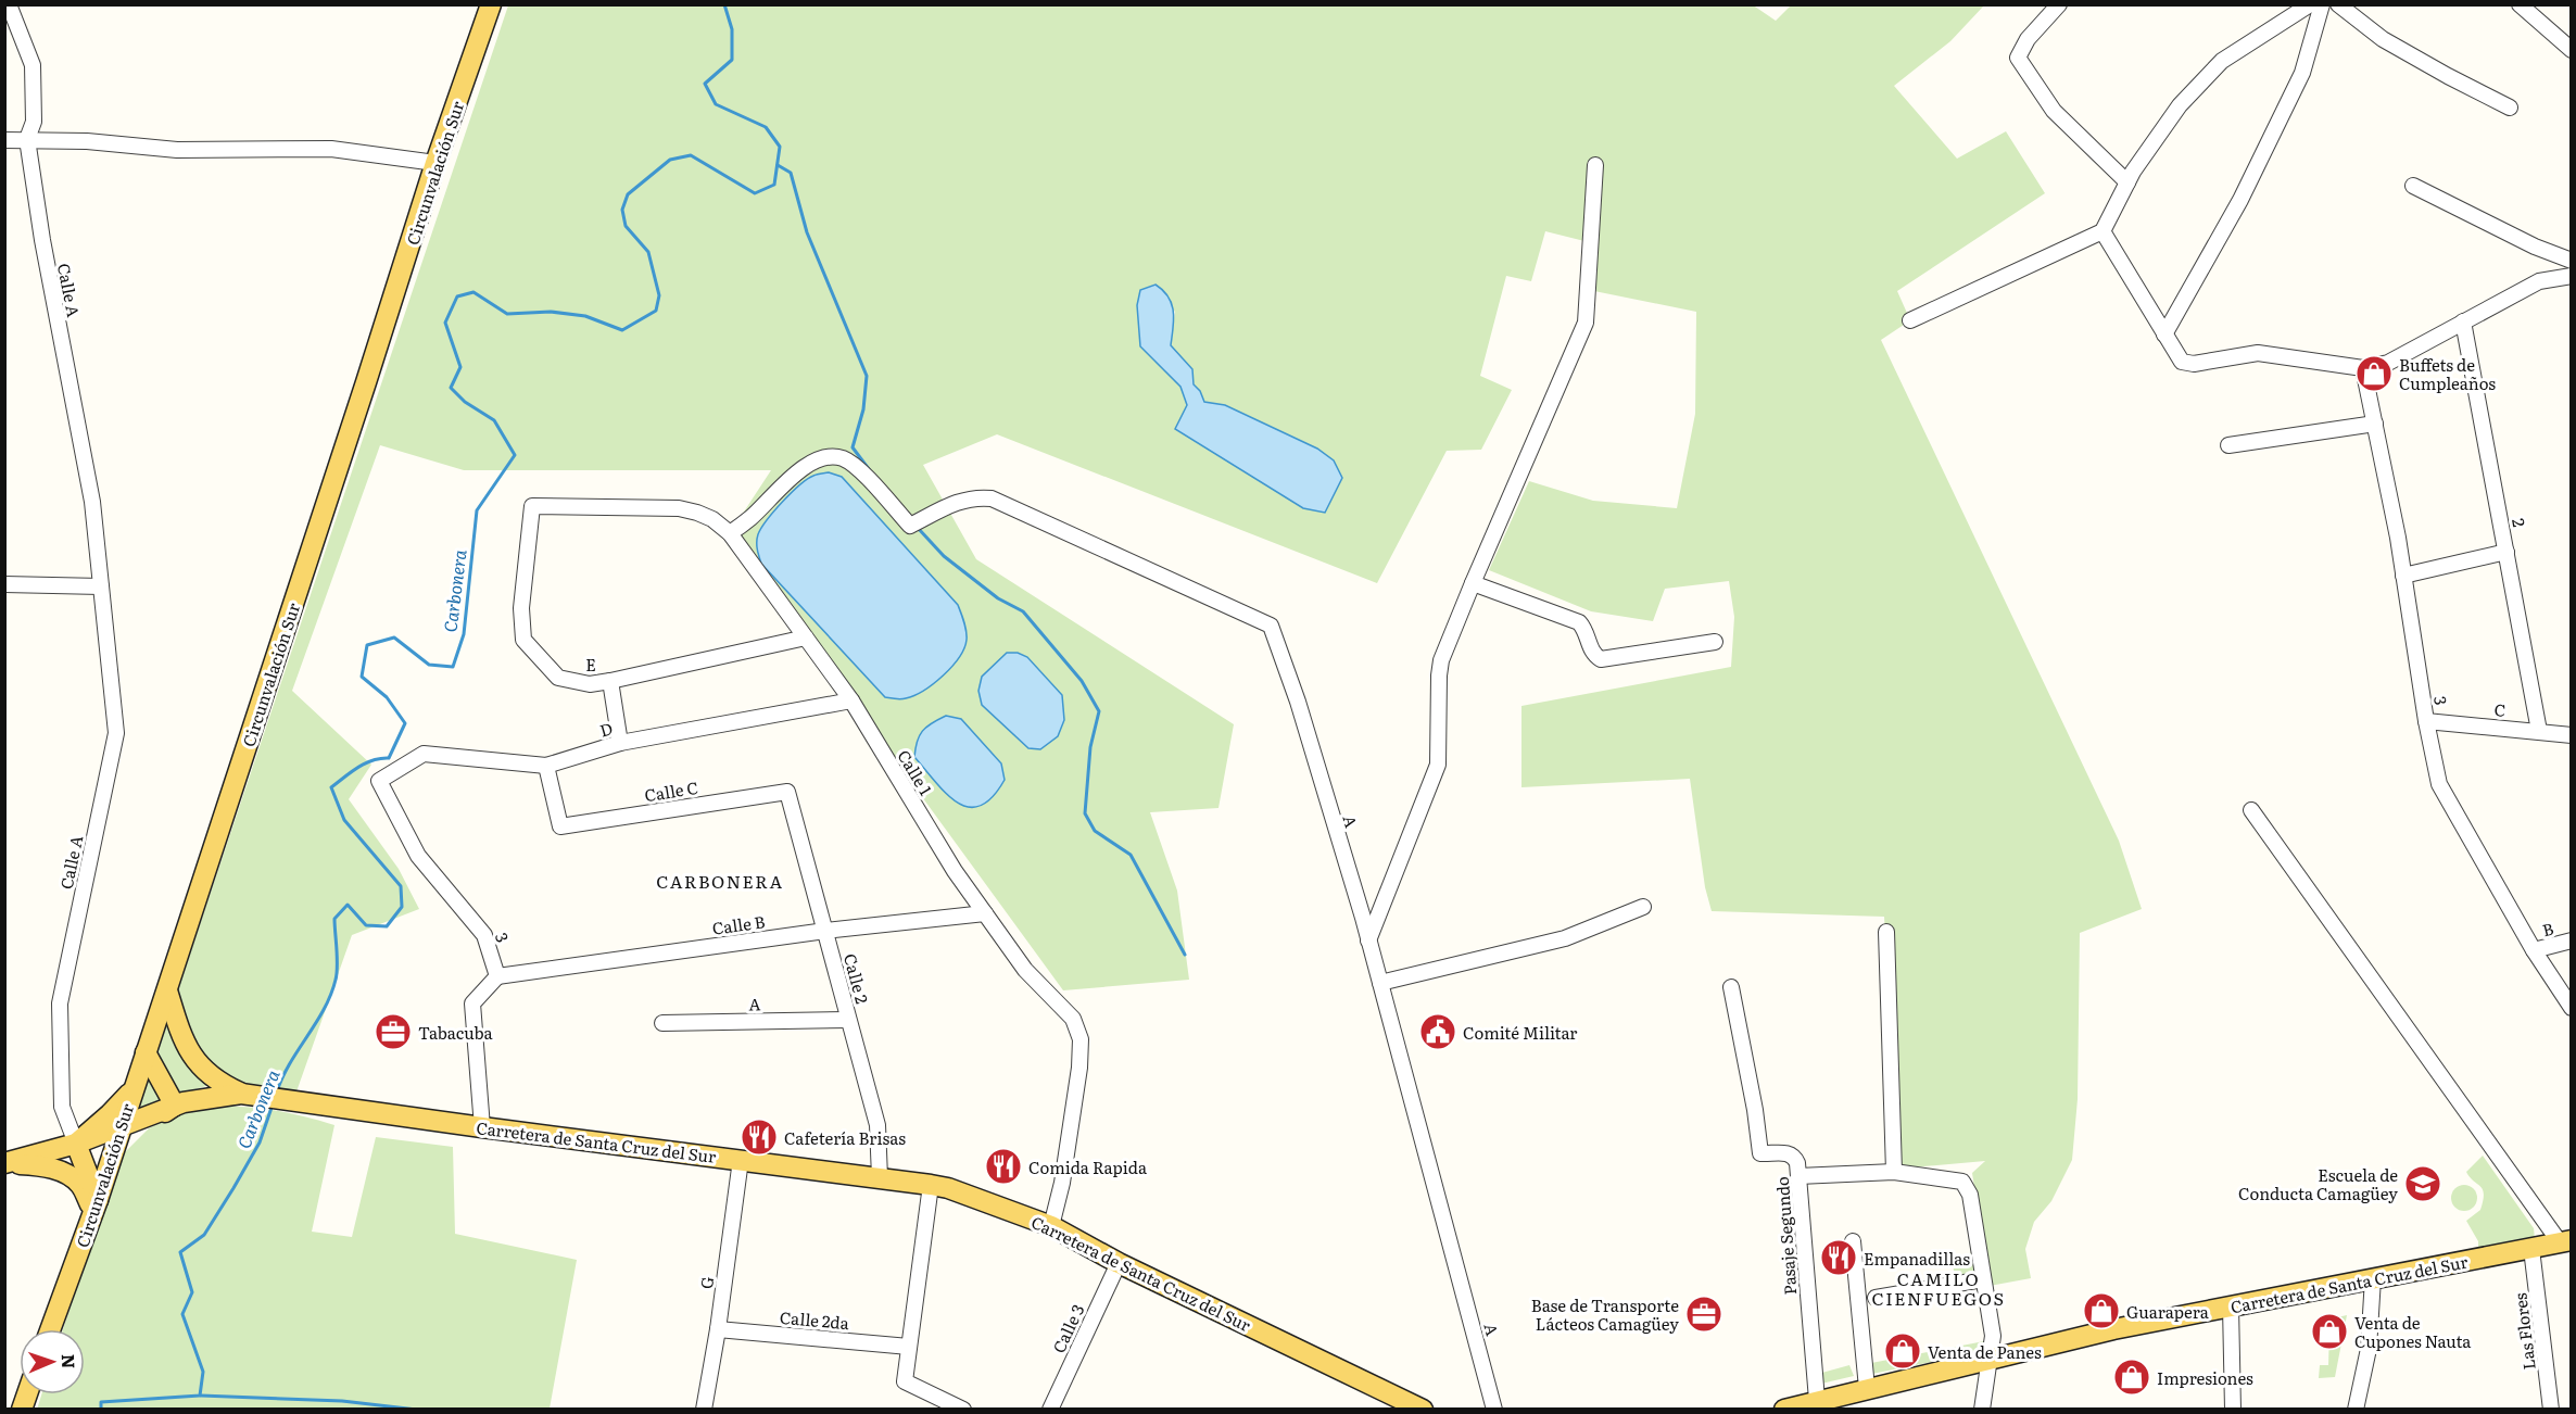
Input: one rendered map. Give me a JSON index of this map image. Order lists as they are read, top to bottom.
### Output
{
  "streets": {
    "main road": ["Circunvalación Sur", "Carretera de Santa Cruz del Sur"],
    "street": [
      "Calle A",
      "2",
      "E",
      "3",
      "C",
      "D",
      "Calle 1",
      "Calle C",
      "A",
      "Calle B",
      "B",
      "Calle 2",
      "Pasaje Segundo",
      "G",
      "Calle 2da",
      "Calle 3",
      "Las Flores"
    ]
  },
  "crossings": [
    ["Circunvalación Sur", "Carretera de Santa Cruz del Sur"],
    ["Calle A", "Carretera de Santa Cruz del Sur"],
    ["2", "C"],
    ["E", "Calle 1"],
    ["3", "C"],
    ["3", "D"],
    ["3", "Calle B"],
    ["3", "B"],
    ["D", "Calle 1"],
    ["D", "Calle C"],
    ["Calle 1", "A"],
    ["Calle 1", "Calle B"],
    ["Calle 1", "Carretera de Santa Cruz del Sur"],
    ["Calle C", "Calle 2"],
    ["A", "Calle 2"],
    ["Calle B", "Calle 2"],
    ["Calle 2", "Carretera de Santa Cruz del Sur"],
    ["Carretera de Santa Cruz del Sur", "Pasaje Segundo"],
    ["Carretera de Santa Cruz del Sur", "G"],
    ["Carretera de Santa Cruz del Sur", "Calle 3"],
    ["Carretera de Santa Cruz del Sur", "Las Flores"],
    ["G", "Calle 2da"]
  ],
  "districts": ["CARBONERA", "CAMILO CIENFUEGOS"],
  "water": ["Carbonera"],
  "places": {
    "shop": [
      "Buffets de Cumpleaños",
      "Guarapera",
      "Venta de Cupones Nauta",
      "Venta de Panes",
      "Impresiones"
    ],
    "office": ["Tabacuba", "Base de Transporte Lácteos Camagüey"],
    "public building": ["Comité Militar"],
    "restaurant": ["Cafetería Brisas", "Comida Rapida", "Empanadillas"],
    "school or university": ["Escuela de Conducta Camagüey"]
  },
  "north": "right"
}
